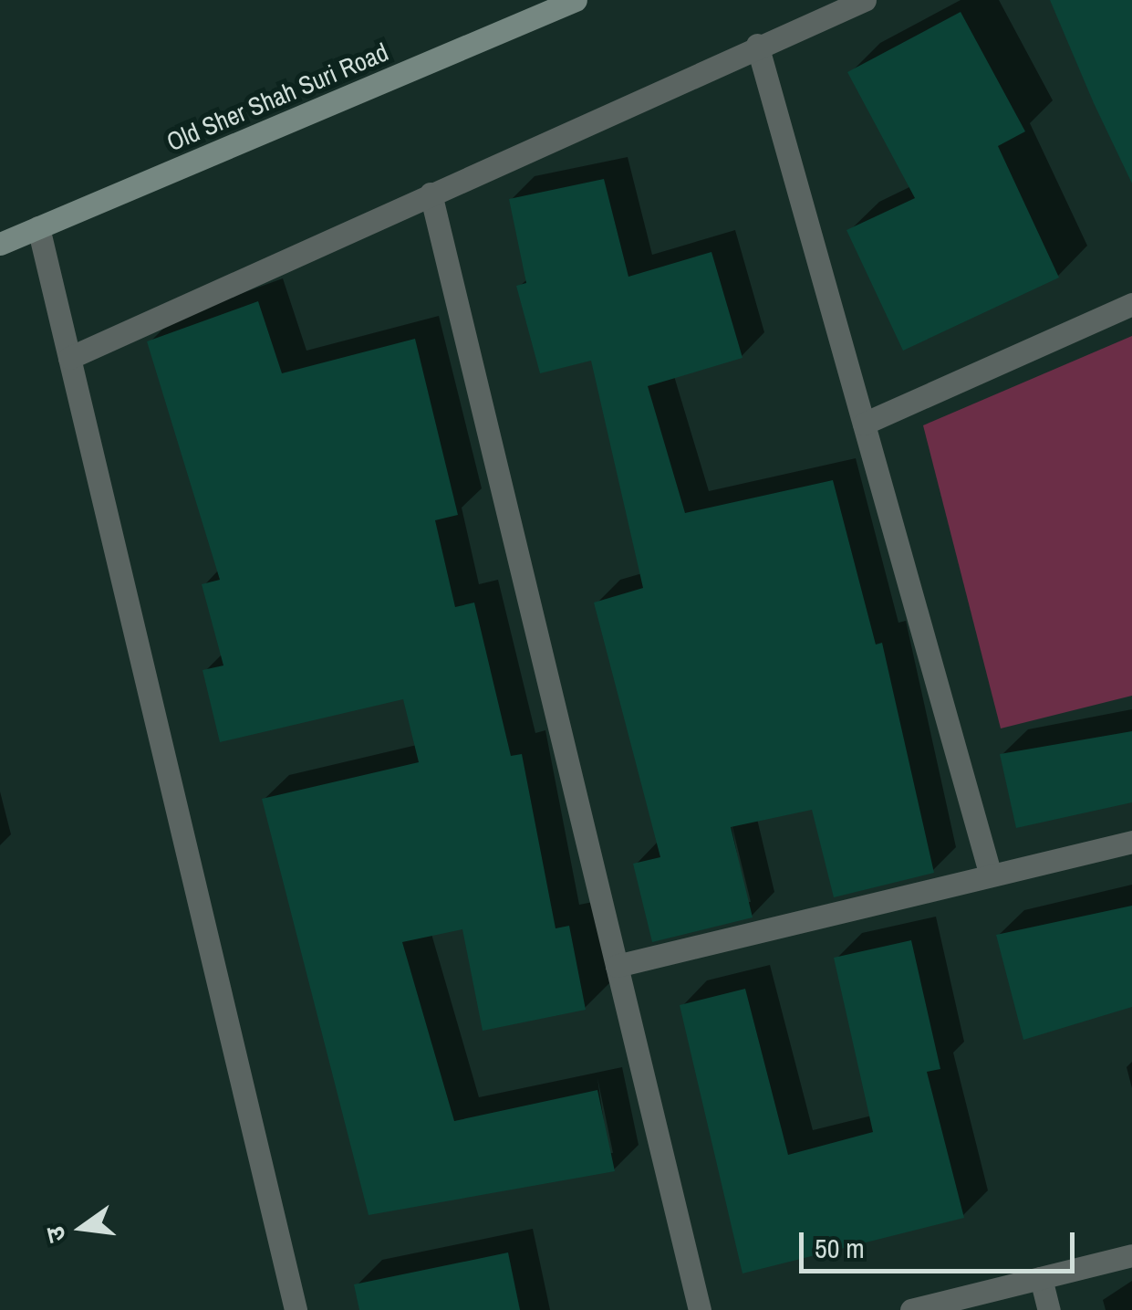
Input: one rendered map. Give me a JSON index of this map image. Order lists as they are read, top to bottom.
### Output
{
  "streets": {
    "street": ["Old Sher Shah Suri Road"]
  },
  "scale_bar": "50 m",
  "north": "left"
}
